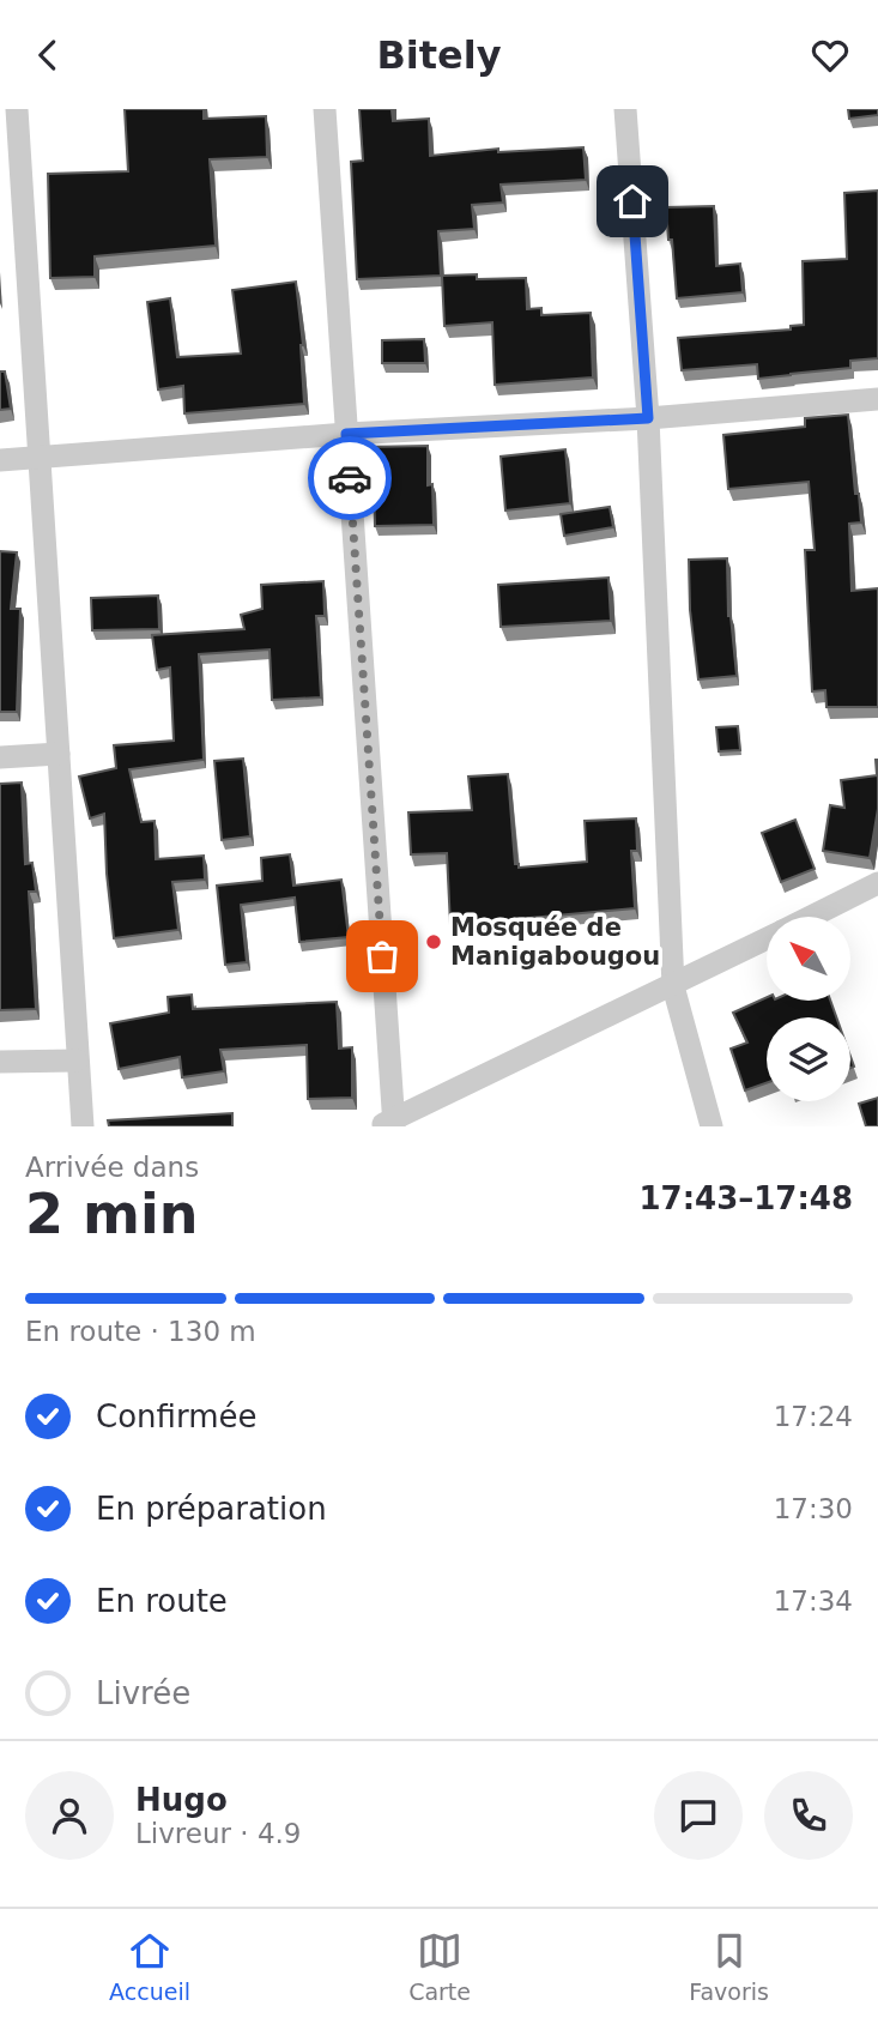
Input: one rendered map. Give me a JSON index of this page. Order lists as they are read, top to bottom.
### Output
{
  "places": ["Mosquée de Manigabougou"],
  "north": "top left",
  "page": {
    "header": "Bitely",
    "heading": ["2 min", "Arrivée dans", "17:43–17:48"],
    "panel": ["Hugo", "Livreur · 4.9"],
    "bar": "En route · 130 m",
    "list": [
      ["Confirmée", "17:24"],
      ["En préparation", "17:30"],
      ["En route", "17:34"],
      "Livrée"
    ],
    "tabs": ["Accueil", "Carte", "Favoris"]
  }
}
